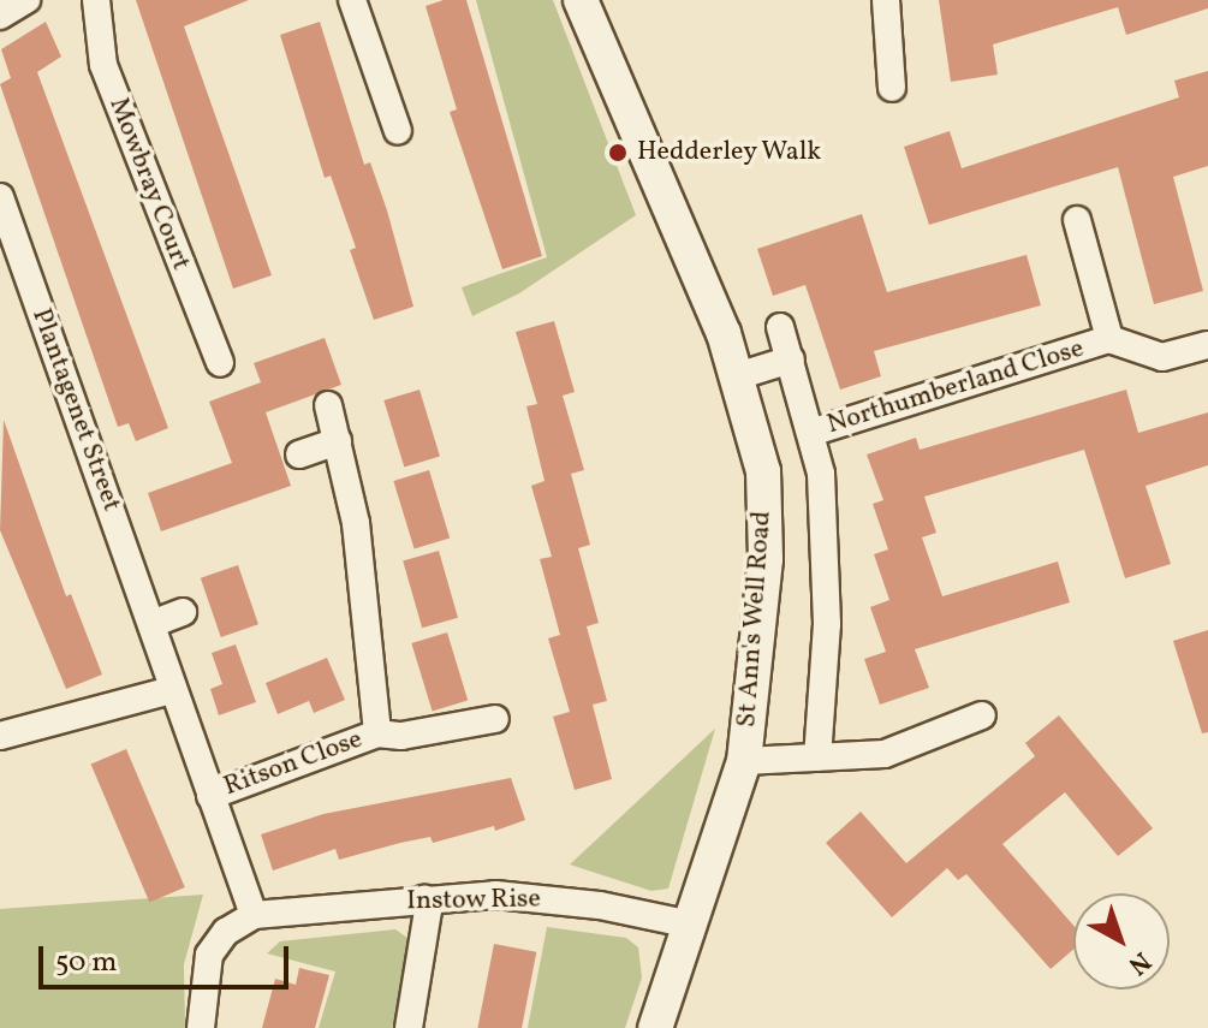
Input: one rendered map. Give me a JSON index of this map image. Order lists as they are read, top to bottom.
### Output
{
  "streets": {
    "street": [
      "Mowbray Court",
      "Northumberland Close",
      "Plantagenet Street",
      "St Ann's Well Road",
      "Ritson Close",
      "Instow Rise"
    ]
  },
  "crossings": [
    ["Plantagenet Street", "Ritson Close"],
    ["Plantagenet Street", "Instow Rise"],
    ["St Ann's Well Road", "Instow Rise"]
  ],
  "places": ["Hedderley Walk"],
  "scale_bar": "50 m",
  "north": "bottom right"
}
